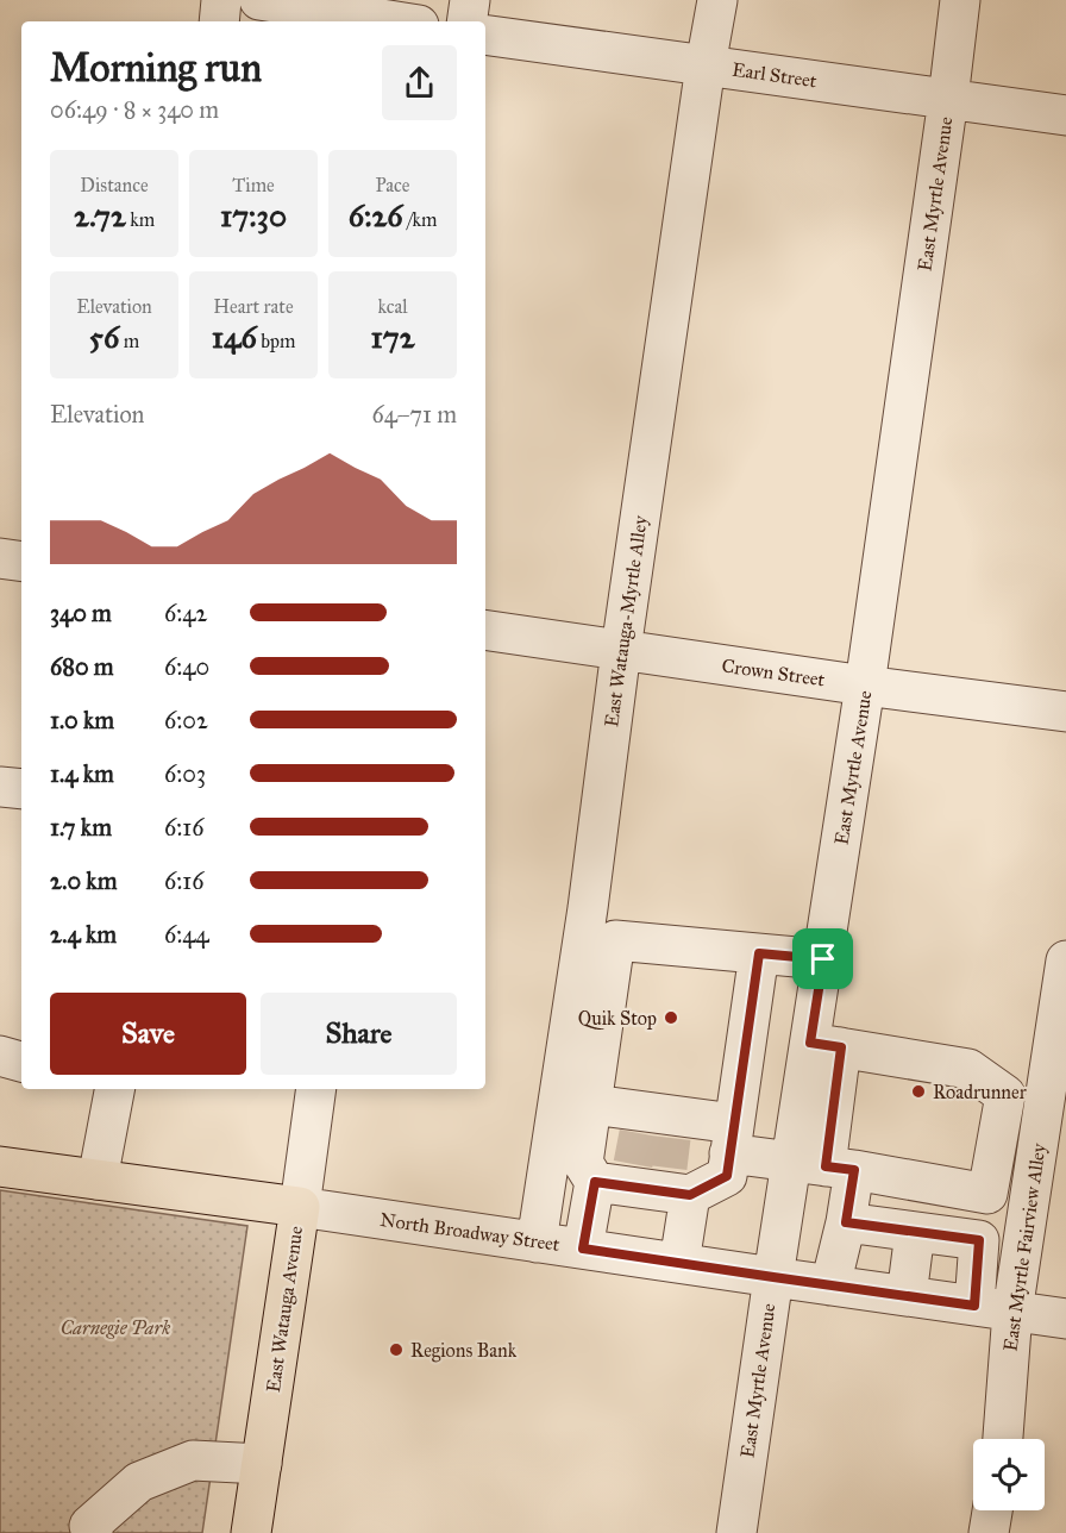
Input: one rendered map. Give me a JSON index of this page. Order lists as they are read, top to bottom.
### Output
{
  "streets": {
    "main road": ["North Broadway Street", "East Watauga Avenue"],
    "street": [
      "Earl Street",
      "East Myrtle Avenue",
      "East Watauga-Myrtle Alley",
      "Crown Street",
      "East Myrtle Fairview Alley"
    ]
  },
  "crossings": [
    ["Earl Street", "East Myrtle Avenue"],
    ["Earl Street", "East Watauga-Myrtle Alley"],
    ["East Myrtle Avenue", "Crown Street"],
    ["East Myrtle Avenue", "North Broadway Street"],
    ["East Watauga-Myrtle Alley", "Crown Street"],
    ["East Watauga-Myrtle Alley", "North Broadway Street"],
    ["North Broadway Street", "East Myrtle Fairview Alley"],
    ["North Broadway Street", "East Watauga Avenue"]
  ],
  "parks": ["Carnegie Park"],
  "places": ["Quik Stop", "Roadrunner", "Regions Bank"],
  "page": {
    "heading": ["Morning run", "06:49 · 8 × 340 m"],
    "stats": [
      ["Distance", "2.72 km"],
      ["Time", "17:30"],
      ["Pace", "6:26 /km"],
      ["Elevation", "56 m"],
      ["Heart rate", "146 bpm"],
      ["kcal", "172"]
    ],
    "chart": ["Elevation", "64–71 m"],
    "list": [
      {
        "name": "340 m",
        "note": "6:42"
      },
      {
        "name": "680 m",
        "note": "6:40"
      },
      {
        "name": "1.0 km",
        "note": "6:02"
      },
      {
        "name": "1.4 km",
        "note": "6:03"
      },
      {
        "name": "1.7 km",
        "note": "6:16"
      },
      {
        "name": "2.0 km",
        "note": "6:16"
      },
      {
        "name": "2.4 km",
        "note": "6:44"
      }
    ],
    "buttons": ["Save", "Share"]
  }
}
